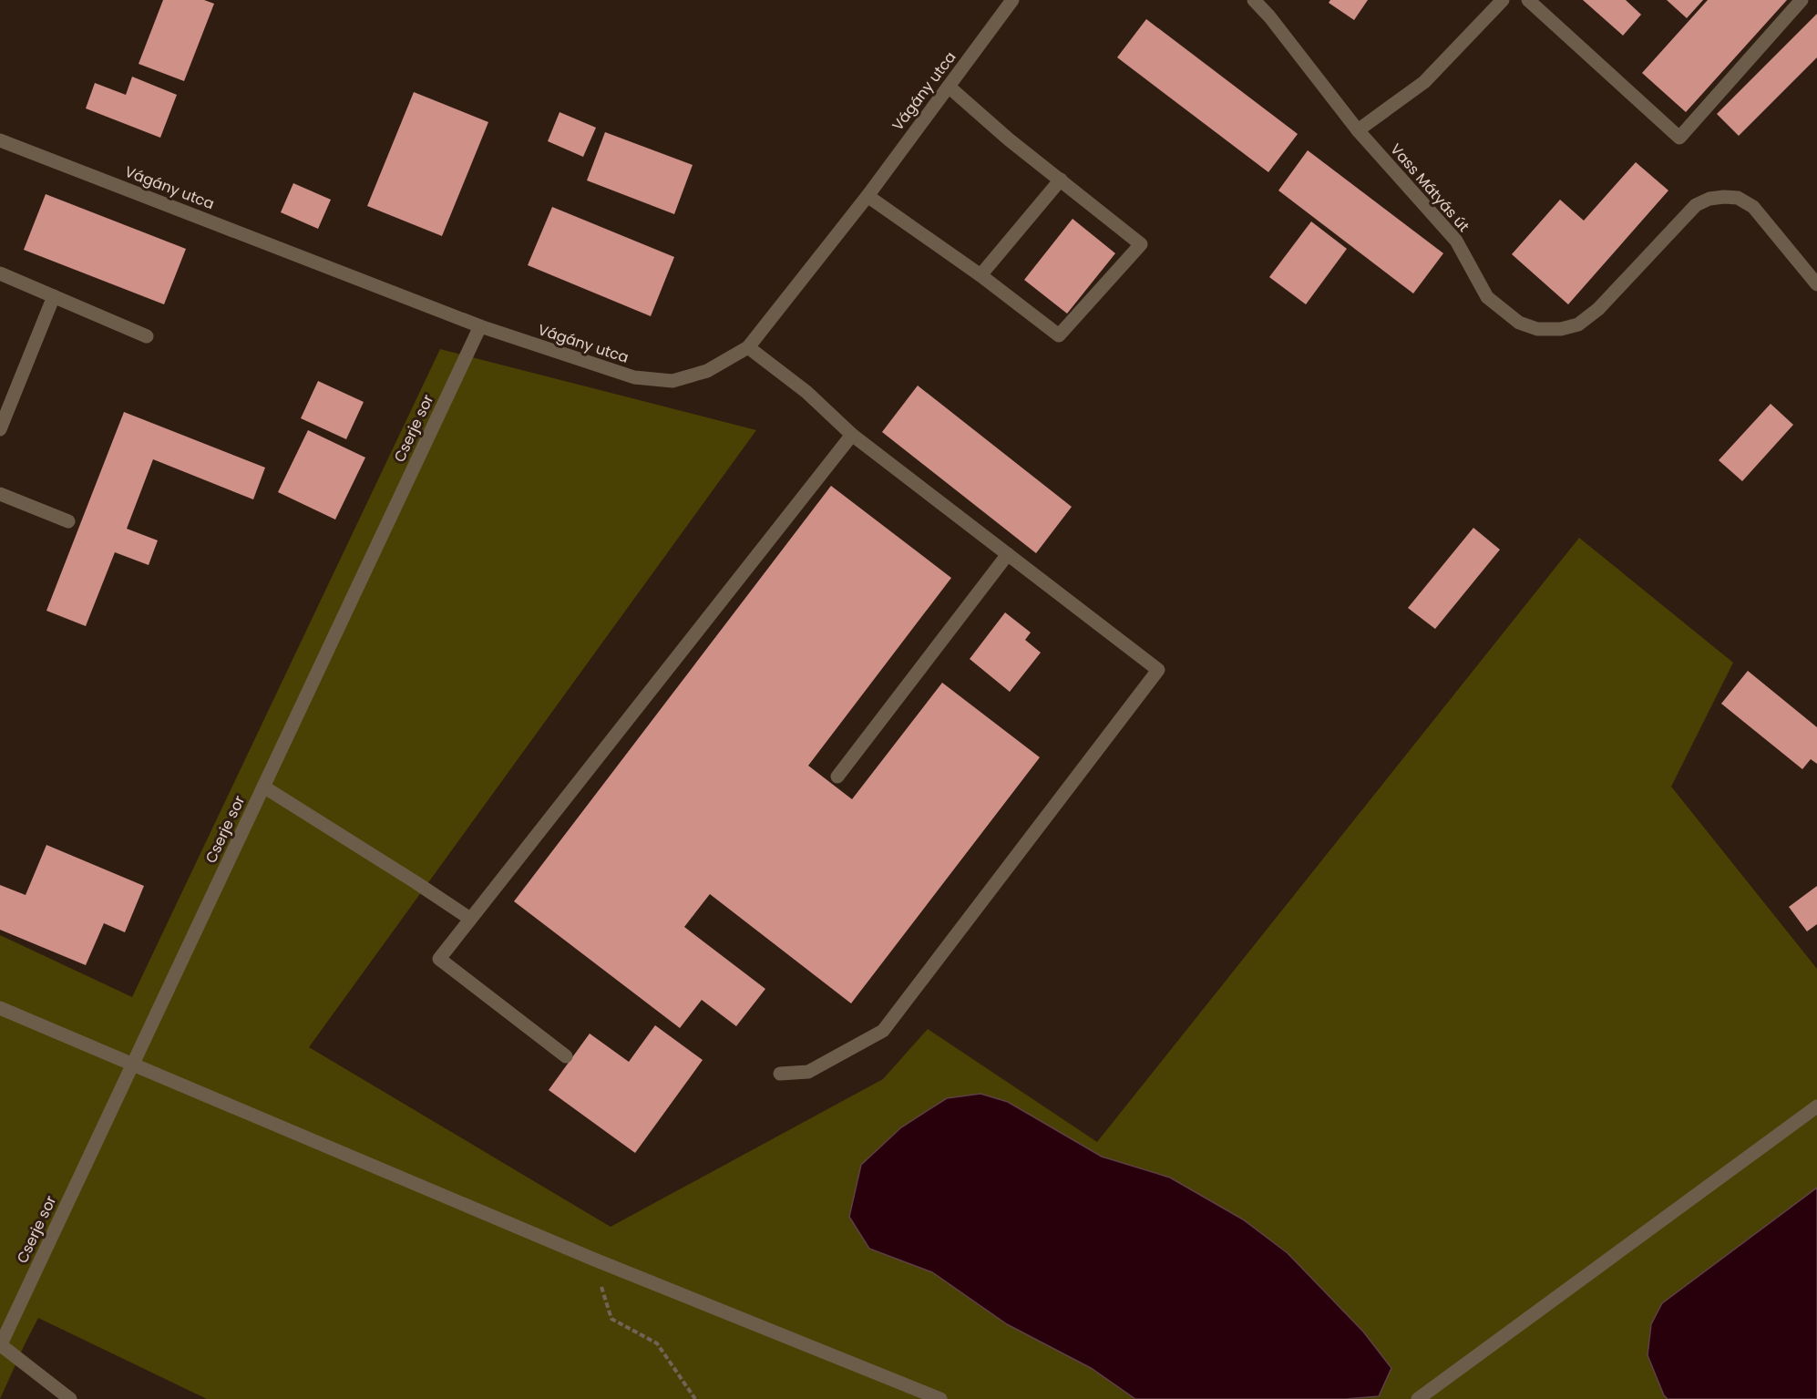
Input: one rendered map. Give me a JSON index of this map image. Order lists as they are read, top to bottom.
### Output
{
  "streets": {
    "street": ["Vágány utca", "Vass Mátyás út", "Cserje sor"]
  },
  "crossings": [
    ["Vágány utca", "Cserje sor"]
  ]
}
